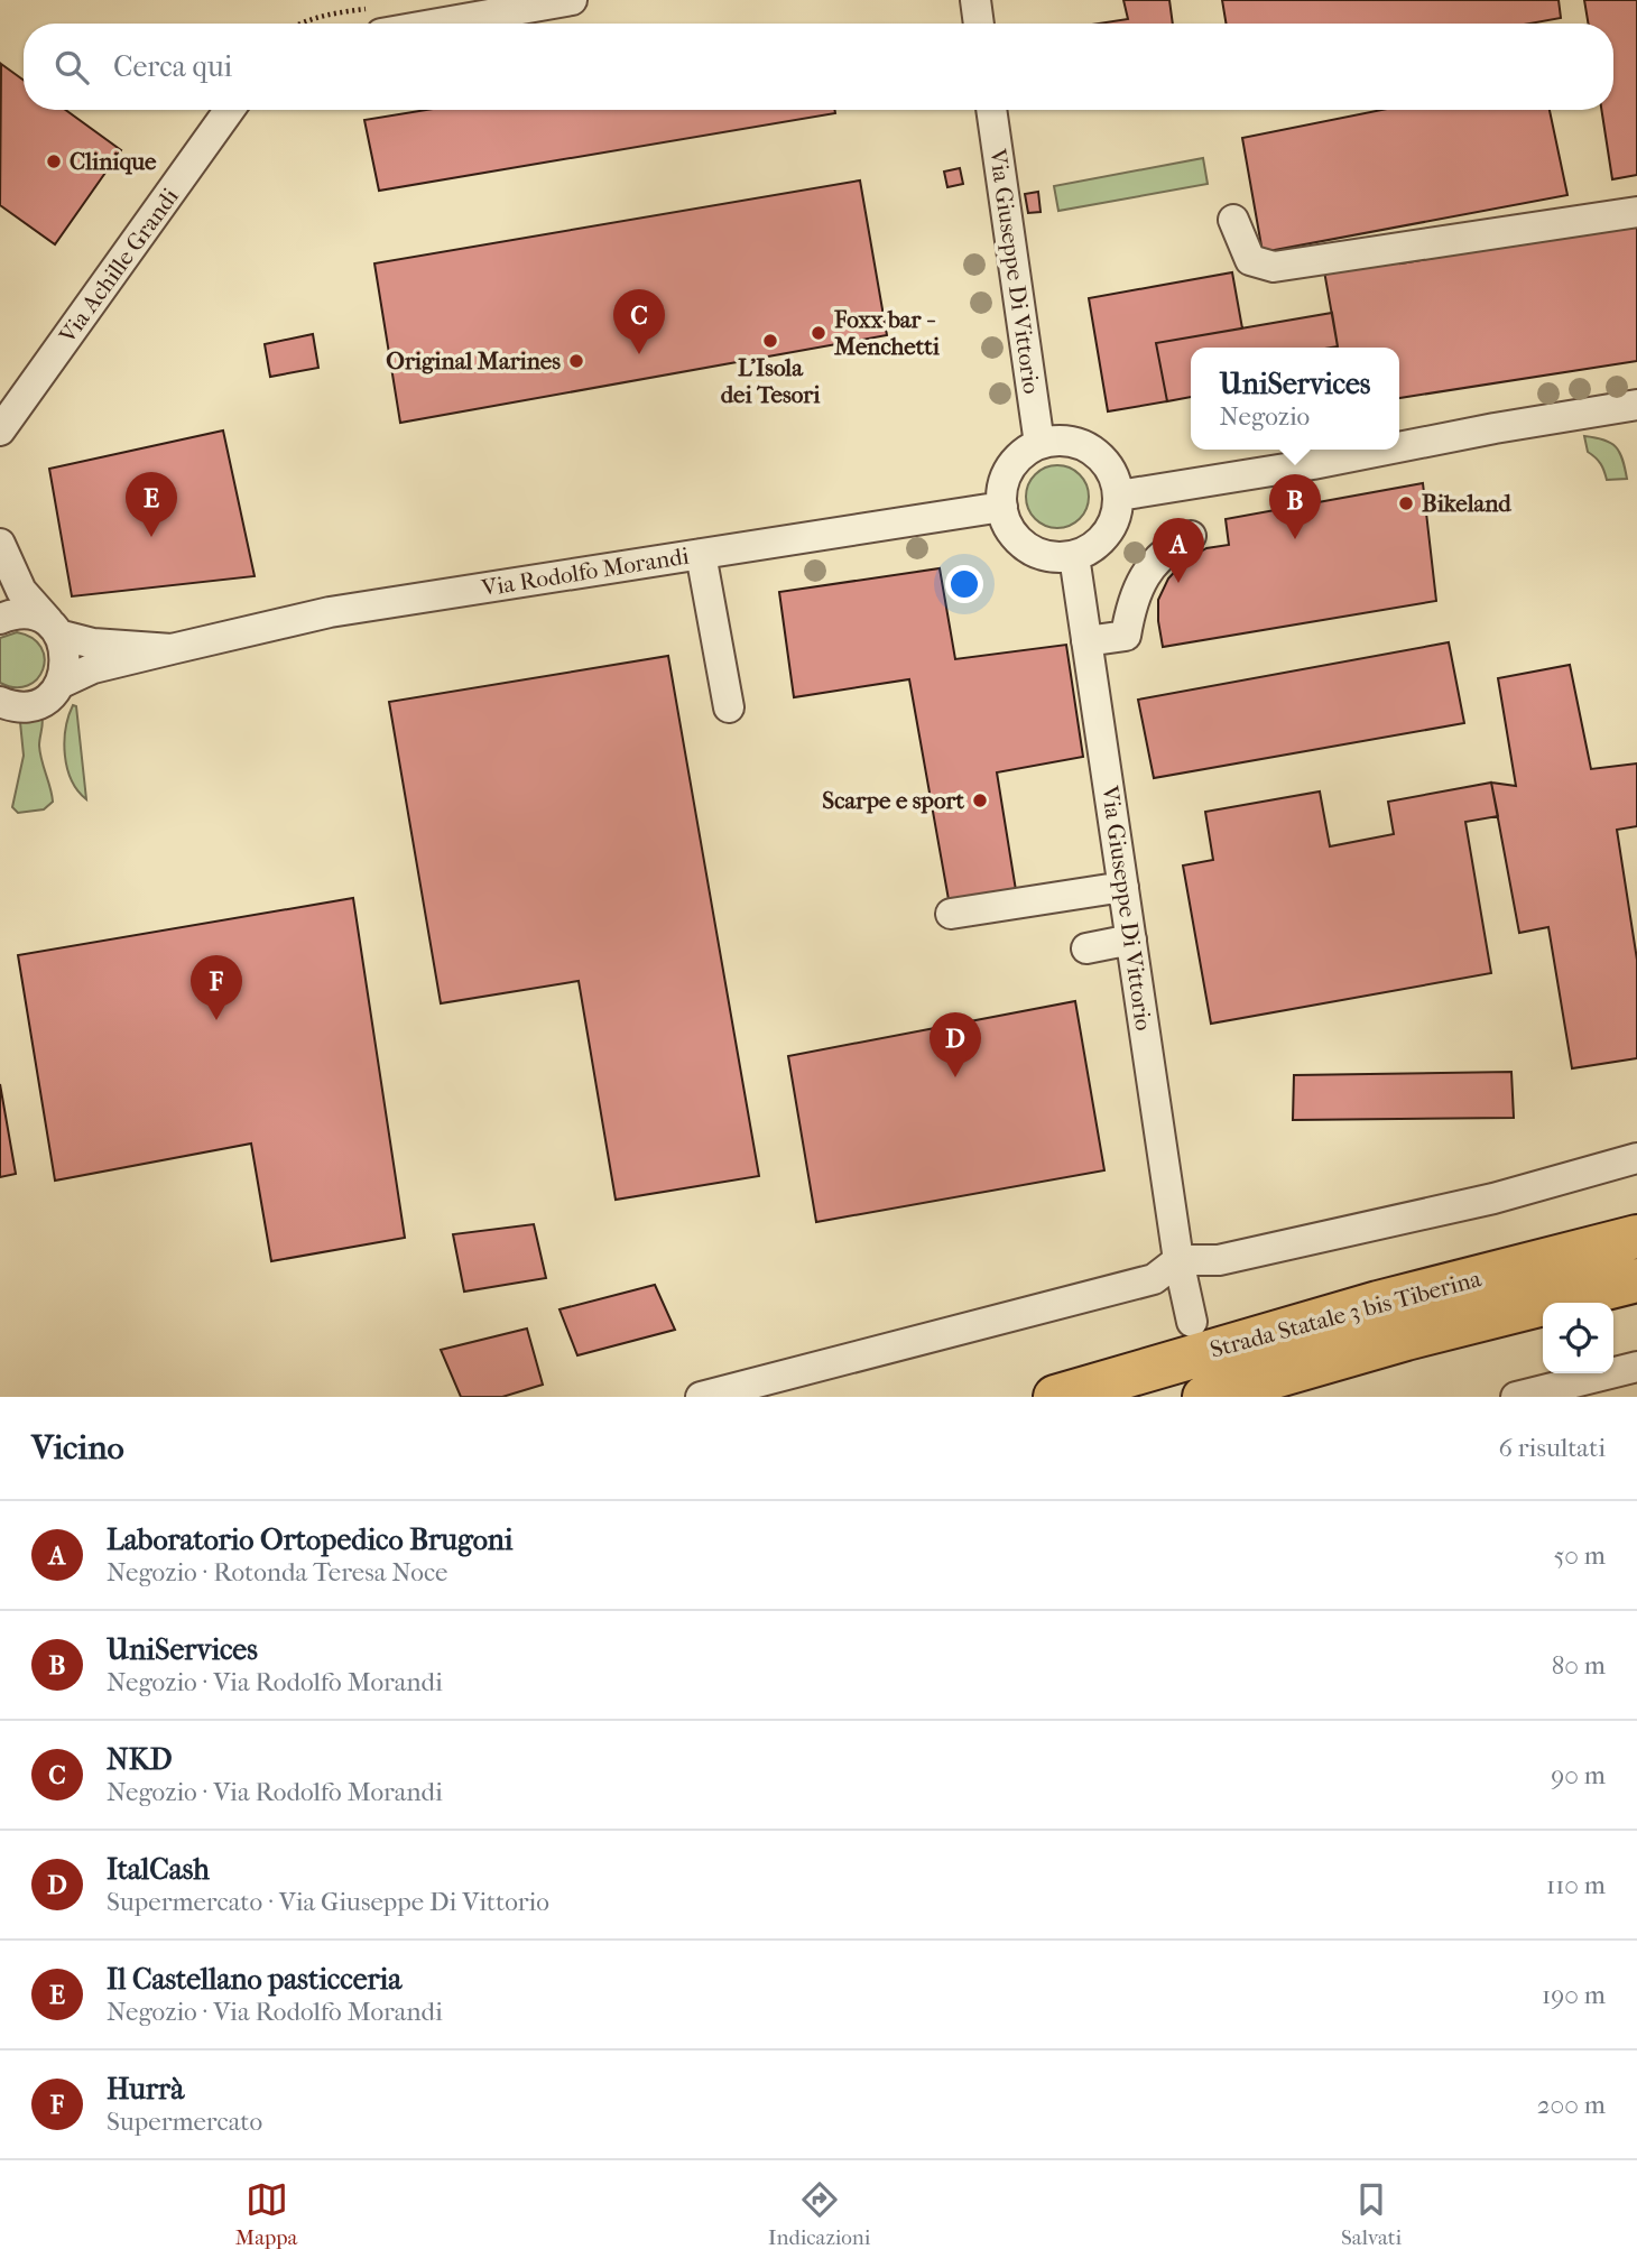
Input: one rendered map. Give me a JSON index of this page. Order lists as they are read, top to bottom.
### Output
{
  "streets": {
    "highway": ["Strada Statale 3 bis Tiberina"],
    "street": ["Via Achille Grandi", "Via Giuseppe Di Vittorio", "Via Rodolfo Morandi"]
  },
  "crossings": [
    ["Via Giuseppe Di Vittorio", "Via Rodolfo Morandi"]
  ],
  "places": [
    "Clinique",
    "Foxx bar - Menchetti",
    "L'Isola dei Tesori",
    "Original Marines",
    "Bikeland",
    "Scarpe e sport"
  ],
  "page": {
    "search": "Cerca qui",
    "pins": [
      "C",
      "E",
      "B",
      "A",
      "F",
      "D"
    ],
    "popup": ["UniServices", "Negozio"],
    "heading": ["Vicino", "6 risultati"],
    "list": [
      {
        "mark": "A",
        "name": "Laboratorio Ortopedico Brugoni",
        "note": "Negozio · Rotonda Teresa Noce",
        "value": "50 m"
      },
      {
        "mark": "B",
        "name": "UniServices",
        "note": "Negozio · Via Rodolfo Morandi",
        "value": "80 m"
      },
      {
        "mark": "C",
        "name": "NKD",
        "note": "Negozio · Via Rodolfo Morandi",
        "value": "90 m"
      },
      {
        "mark": "D",
        "name": "ItalCash",
        "note": "Supermercato · Via Giuseppe Di Vittorio",
        "value": "110 m"
      },
      {
        "mark": "E",
        "name": "Il Castellano pasticceria",
        "note": "Negozio · Via Rodolfo Morandi",
        "value": "190 m"
      },
      {
        "mark": "F",
        "name": "Hurrà",
        "note": "Supermercato",
        "value": "200 m"
      }
    ],
    "nav": ["Mappa", "Indicazioni", "Salvati"]
  }
}
